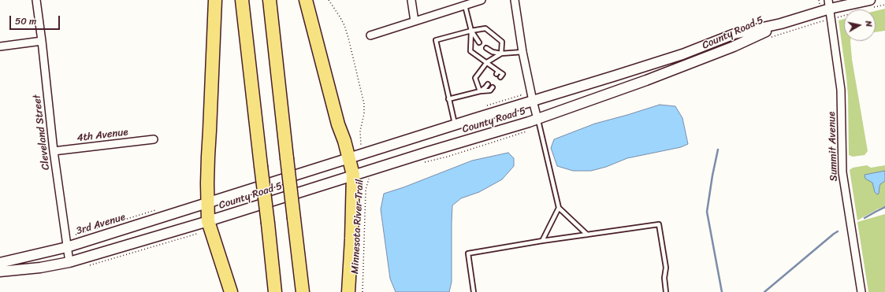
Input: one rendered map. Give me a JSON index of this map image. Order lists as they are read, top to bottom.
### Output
{
  "streets": {
    "street": [
      "County Road 5",
      "Cleveland Street",
      "4th Avenue",
      "Summit Avenue",
      "3rd Avenue"
    ],
    "path": ["Minnesota River Trail"]
  },
  "crossings": [
    ["County Road 5", "Summit Avenue"],
    ["County Road 5", "3rd Avenue"],
    ["County Road 5", "Minnesota River Trail"],
    ["Cleveland Street", "4th Avenue"],
    ["Cleveland Street", "3rd Avenue"]
  ],
  "scale_bar": "50 m",
  "north": "right"
}
